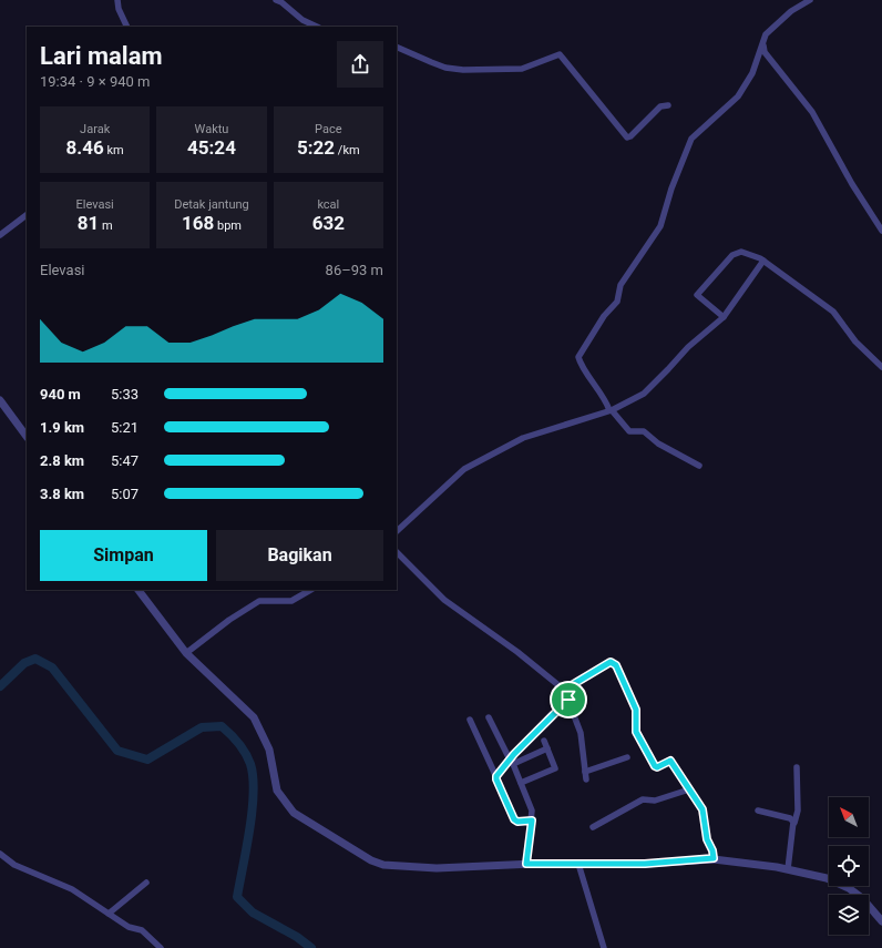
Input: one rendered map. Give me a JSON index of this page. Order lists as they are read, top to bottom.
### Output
{
  "north": "top left",
  "page": {
    "heading": ["Lari malam", "19:34 · 9 × 940 m"],
    "stats": [
      ["Jarak", "8.46 km"],
      ["Waktu", "45:24"],
      ["Pace", "5:22 /km"],
      ["Elevasi", "81 m"],
      ["Detak jantung", "168 bpm"],
      ["kcal", "632"]
    ],
    "chart": ["Elevasi", "86–93 m"],
    "list": [
      {
        "name": "940 m",
        "note": "5:33"
      },
      {
        "name": "1.9 km",
        "note": "5:21"
      },
      {
        "name": "2.8 km",
        "note": "5:47"
      },
      {
        "name": "3.8 km",
        "note": "5:07"
      }
    ],
    "buttons": ["Simpan", "Bagikan"]
  }
}
